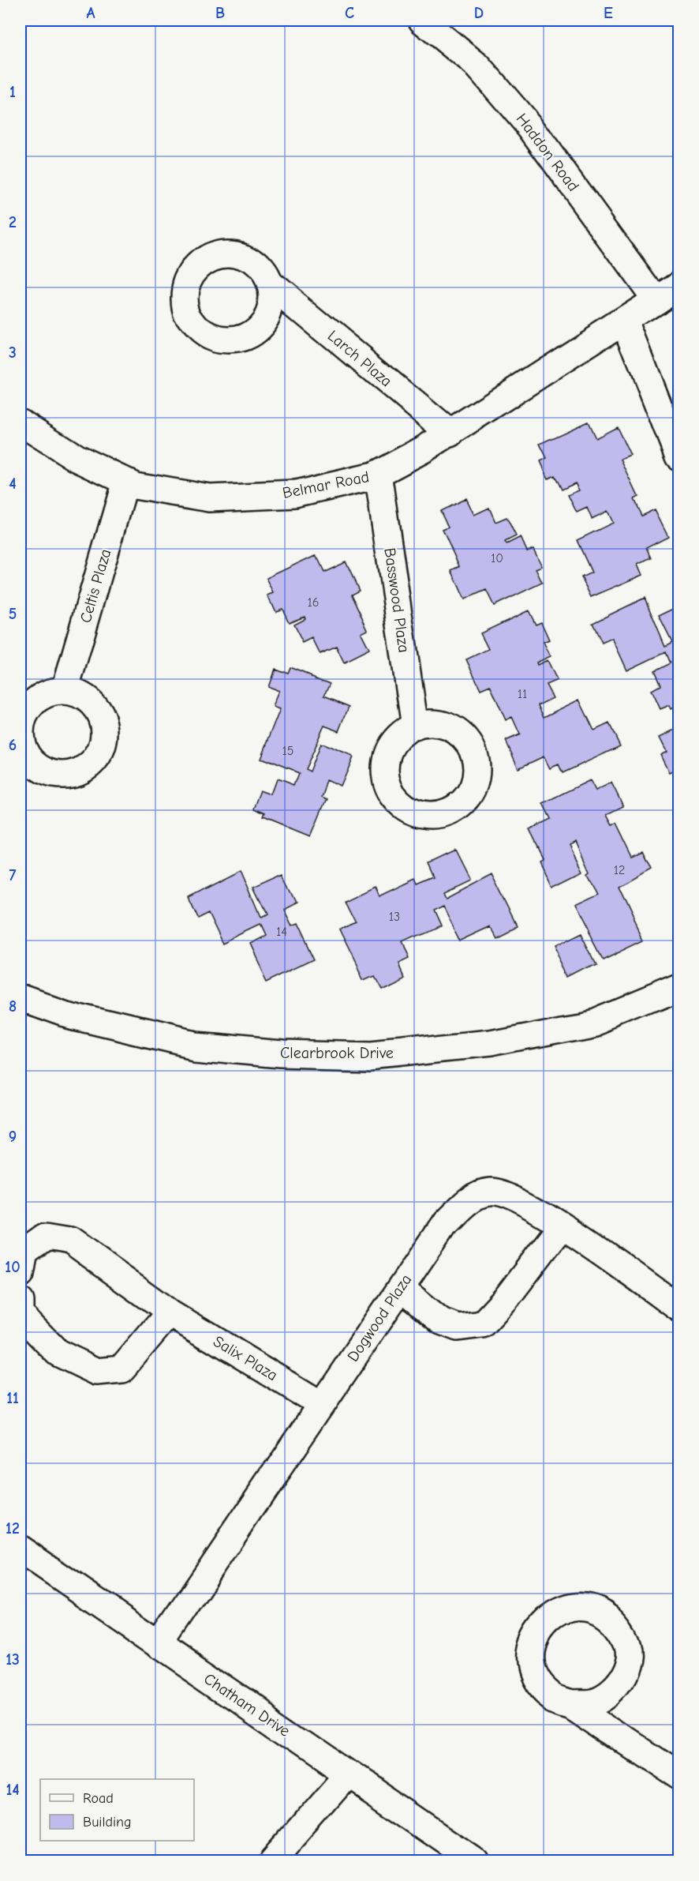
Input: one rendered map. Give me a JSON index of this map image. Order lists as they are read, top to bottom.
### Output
{
  "streets": {
    "street": [
      "Haddon Road",
      "Larch Plaza",
      "Belmar Road",
      "Celtis Plaza",
      "Basswood Plaza",
      "Clearbrook Drive",
      "Dogwood Plaza",
      "Salix Plaza",
      "Chatham Drive"
    ]
  },
  "crossings": [
    ["Haddon Road", "Belmar Road"],
    ["Larch Plaza", "Belmar Road"],
    ["Belmar Road", "Celtis Plaza"],
    ["Belmar Road", "Basswood Plaza"],
    ["Dogwood Plaza", "Salix Plaza"],
    ["Dogwood Plaza", "Chatham Drive"]
  ],
  "house_numbers": [
    "10",
    "16",
    "11",
    "15",
    "12",
    "13",
    "14"
  ],
  "legend": ["Road", "Building"],
  "grid": {
    "columns": [
      "A",
      "B",
      "C",
      "D",
      "E"
    ],
    "rows": [
      "1",
      "2",
      "3",
      "4",
      "5",
      "6",
      "7",
      "8",
      "9",
      "10",
      "11",
      "12",
      "13",
      "14"
    ]
  }
}
